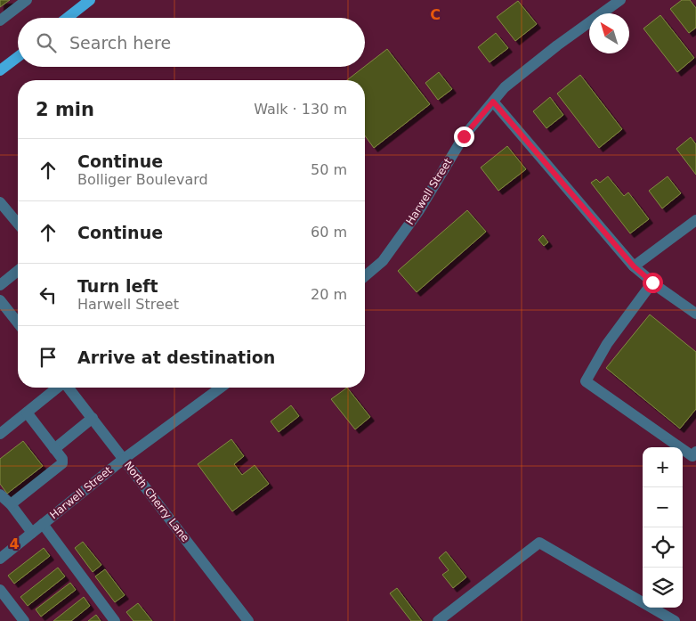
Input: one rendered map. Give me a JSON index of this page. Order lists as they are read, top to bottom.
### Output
{
  "streets": {
    "street": ["Harwell Street", "North Cherry Lane"]
  },
  "crossings": [
    ["Harwell Street", "North Cherry Lane"]
  ],
  "north": "top left",
  "page": {
    "search": "Search here",
    "heading": ["2 min", "Walk · 130 m"],
    "list": [
      ["Continue", "Bolliger Boulevard", "50 m"],
      ["Continue", "60 m"],
      ["Turn left", "Harwell Street", "20 m"],
      "Arrive at destination"
    ],
    "map_buttons": ["+", "−"]
  },
  "grid": {
    "columns": ["C"],
    "rows": ["4"]
  }
}
